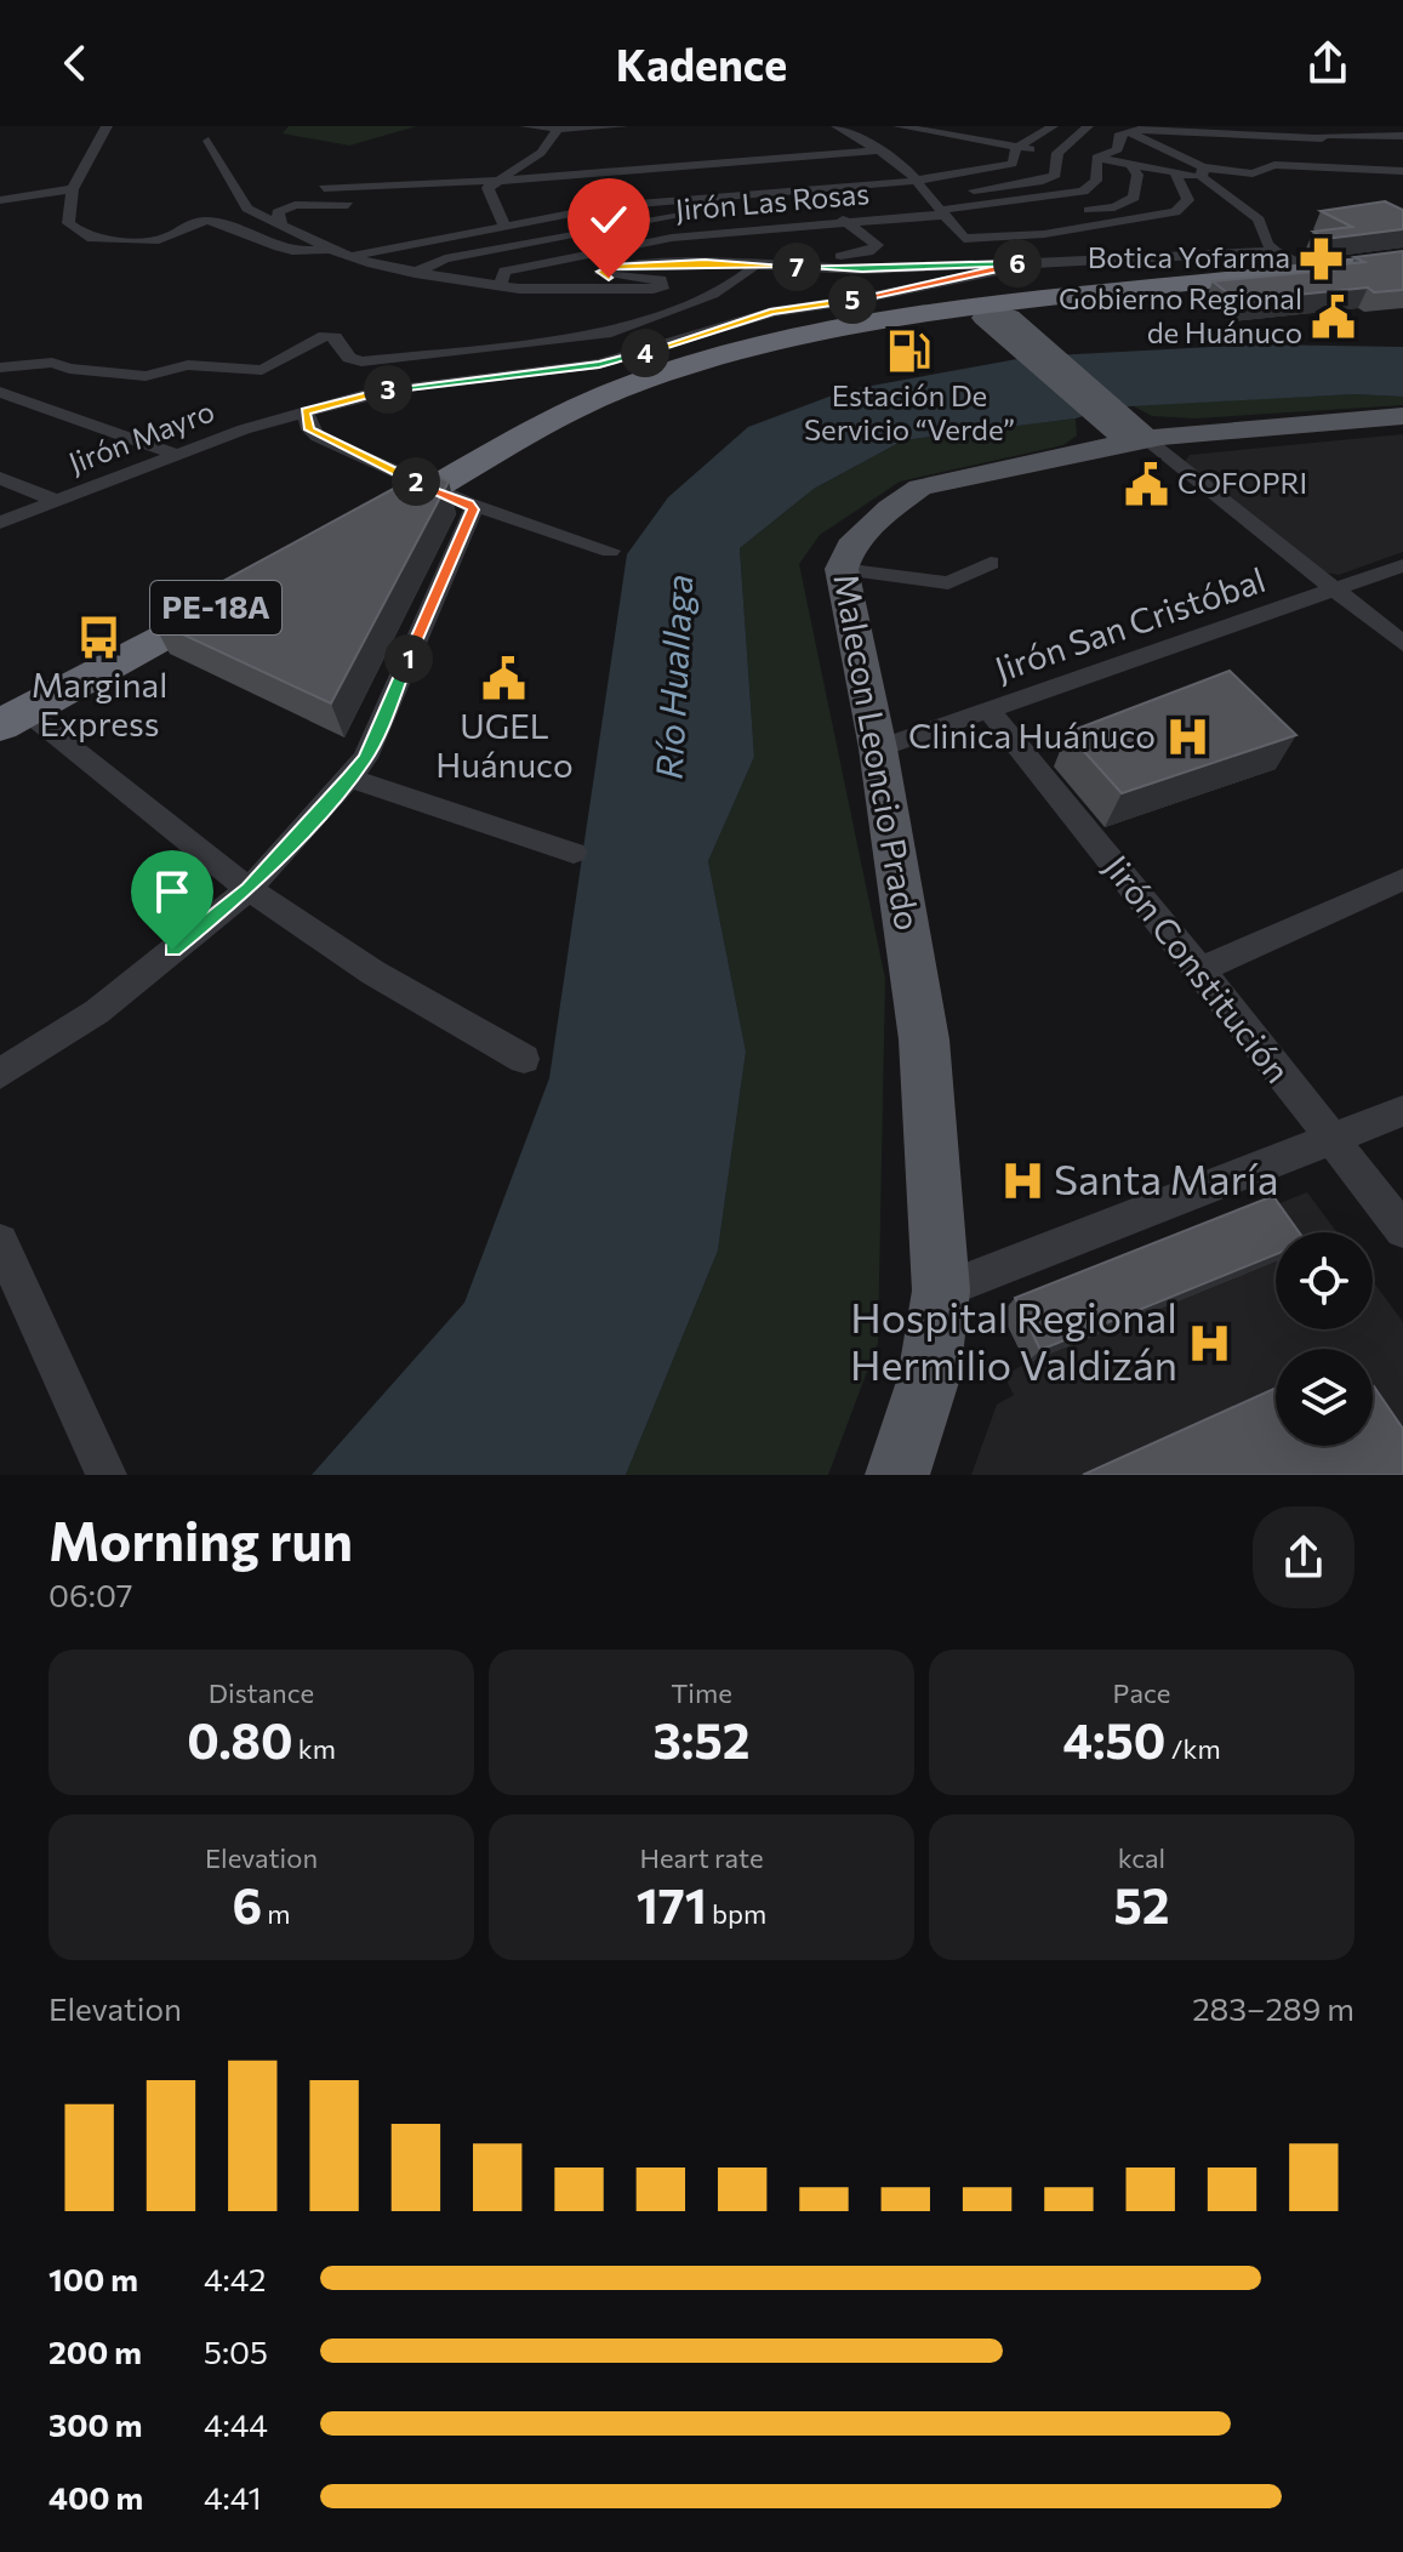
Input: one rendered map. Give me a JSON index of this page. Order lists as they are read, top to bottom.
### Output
{
  "streets": {
    "highway": ["PE-18A"],
    "main road": ["Malecon Leoncio Prado"],
    "street": [
      "Jirón Las Rosas",
      "Jirón Mayro",
      "Jirón San Cristóbal",
      "Jirón Constitución"
    ]
  },
  "crossings": [
    ["Jirón San Cristóbal", "Malecon Leoncio Prado"],
    ["Jirón San Cristóbal", "Jirón Constitución"]
  ],
  "water": ["Río Huallaga"],
  "places": {
    "pharmacy": ["Botica Yofarma"],
    "public building": ["Gobierno Regional de Huánuco", "COFOPRI", "UGEL Huánuco"],
    "fuel station": ["Estación De Servicio “Verde”"],
    "bus stop": ["Marginal Express"],
    "hospital": ["Clinica Huánuco", "Santa María", "Hospital Regional Hermilio Valdizán"]
  },
  "page": {
    "header": "Kadence",
    "pins": [
      "6",
      "7",
      "5",
      "4",
      "3",
      "2",
      "1"
    ],
    "heading": ["Morning run", "06:07"],
    "stats": [
      ["Distance", "0.80 km"],
      ["Time", "3:52"],
      ["Pace", "4:50 /km"],
      ["Elevation", "6 m"],
      ["Heart rate", "171 bpm"],
      ["kcal", "52"]
    ],
    "chart": ["Elevation", "283–289 m"],
    "list": [
      {
        "name": "100 m",
        "note": "4:42"
      },
      {
        "name": "200 m",
        "note": "5:05"
      },
      {
        "name": "300 m",
        "note": "4:44"
      },
      {
        "name": "400 m",
        "note": "4:41"
      }
    ]
  }
}
